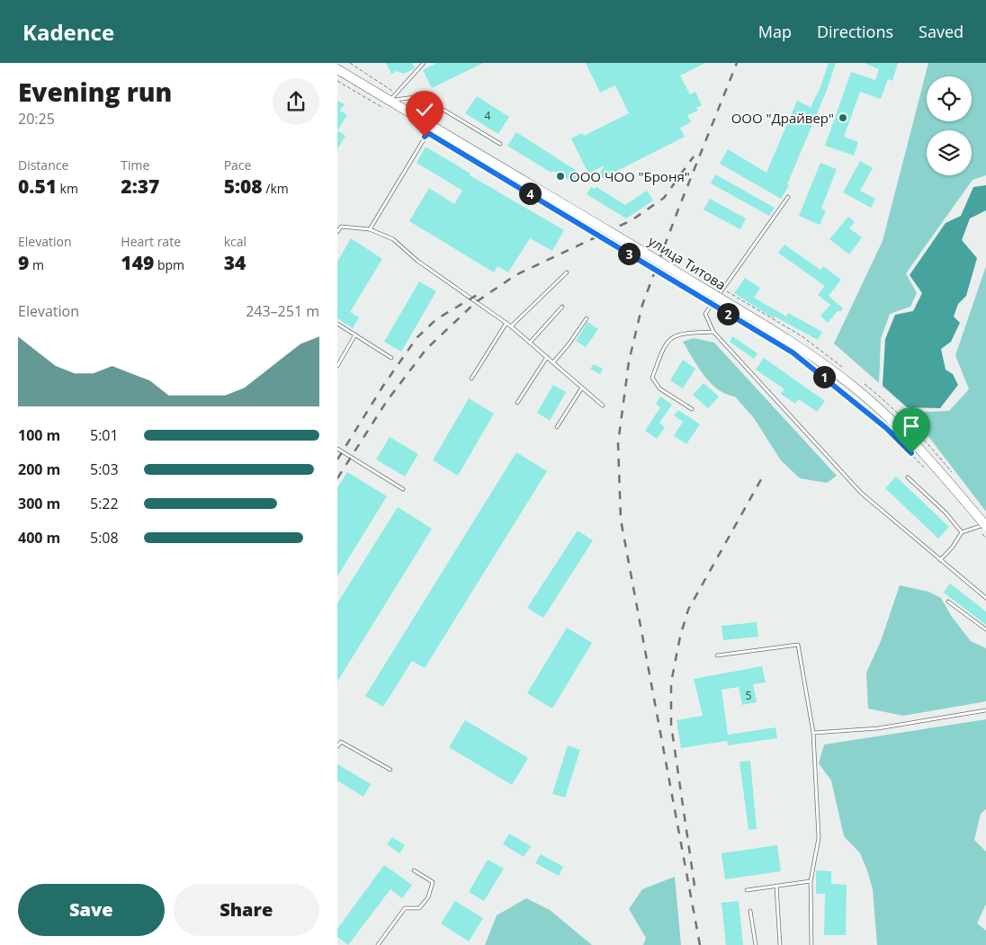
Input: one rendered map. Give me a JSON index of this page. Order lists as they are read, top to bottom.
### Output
{
  "streets": {
    "main road": ["улица Титова"]
  },
  "places": ["ООО \"Драйвер\"", "ООО ЧОО \"Броня\""],
  "house_numbers": ["4", "5"],
  "page": {
    "header": "Kadence",
    "nav": ["Map", "Directions", "Saved"],
    "heading": ["Evening run", "20:25"],
    "stats": [
      ["Distance", "0.51 km"],
      ["Time", "2:37"],
      ["Pace", "5:08 /km"],
      ["Elevation", "9 m"],
      ["Heart rate", "149 bpm"],
      ["kcal", "34"]
    ],
    "pins": [
      "4",
      "3",
      "2",
      "1"
    ],
    "chart": ["Elevation", "243–251 m"],
    "list": [
      {
        "name": "100 m",
        "note": "5:01"
      },
      {
        "name": "200 m",
        "note": "5:03"
      },
      {
        "name": "300 m",
        "note": "5:22"
      },
      {
        "name": "400 m",
        "note": "5:08"
      }
    ],
    "buttons": ["Save", "Share"]
  }
}
